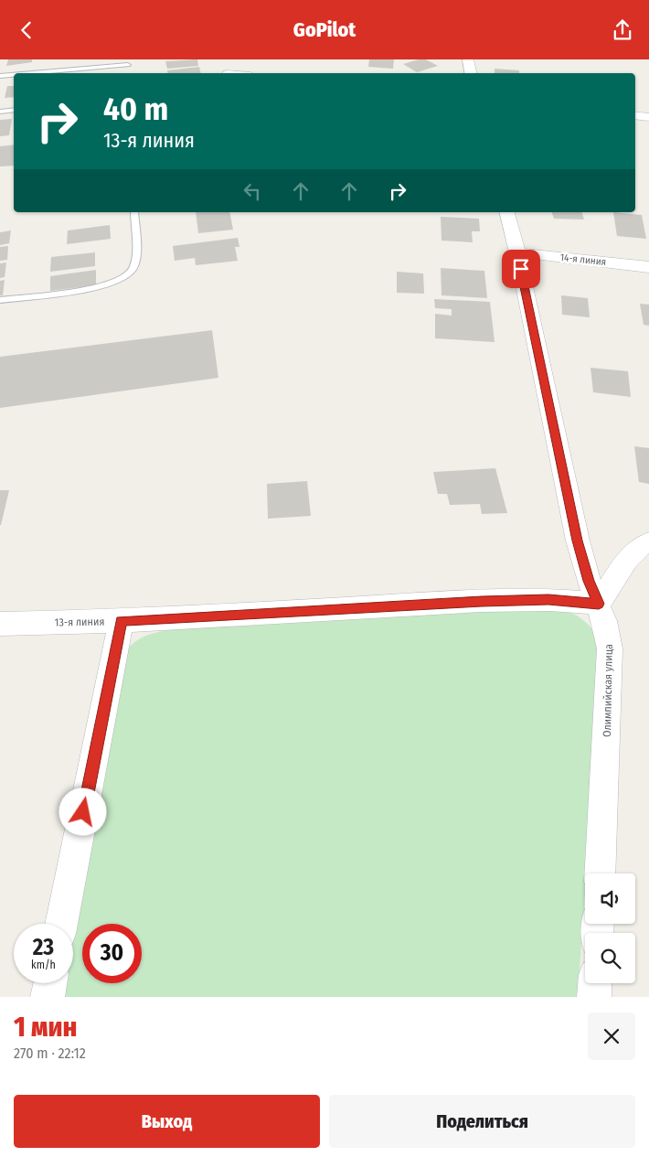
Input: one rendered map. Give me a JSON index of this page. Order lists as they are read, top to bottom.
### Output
{
  "streets": {
    "street": ["14-я линия", "13-я линия", "Олимпийская улица"]
  },
  "crossings": [
    ["14-я линия", "Олимпийская улица"],
    ["13-я линия", "Олимпийская улица"]
  ],
  "page": {
    "header": "GoPilot",
    "turn": ["40 m", "13-я линия"],
    "speed": "23 km/h",
    "limit": "30",
    "heading": ["1 мин", "270 m · 22:12"],
    "buttons": ["Выход", "Поделиться"]
  }
}
